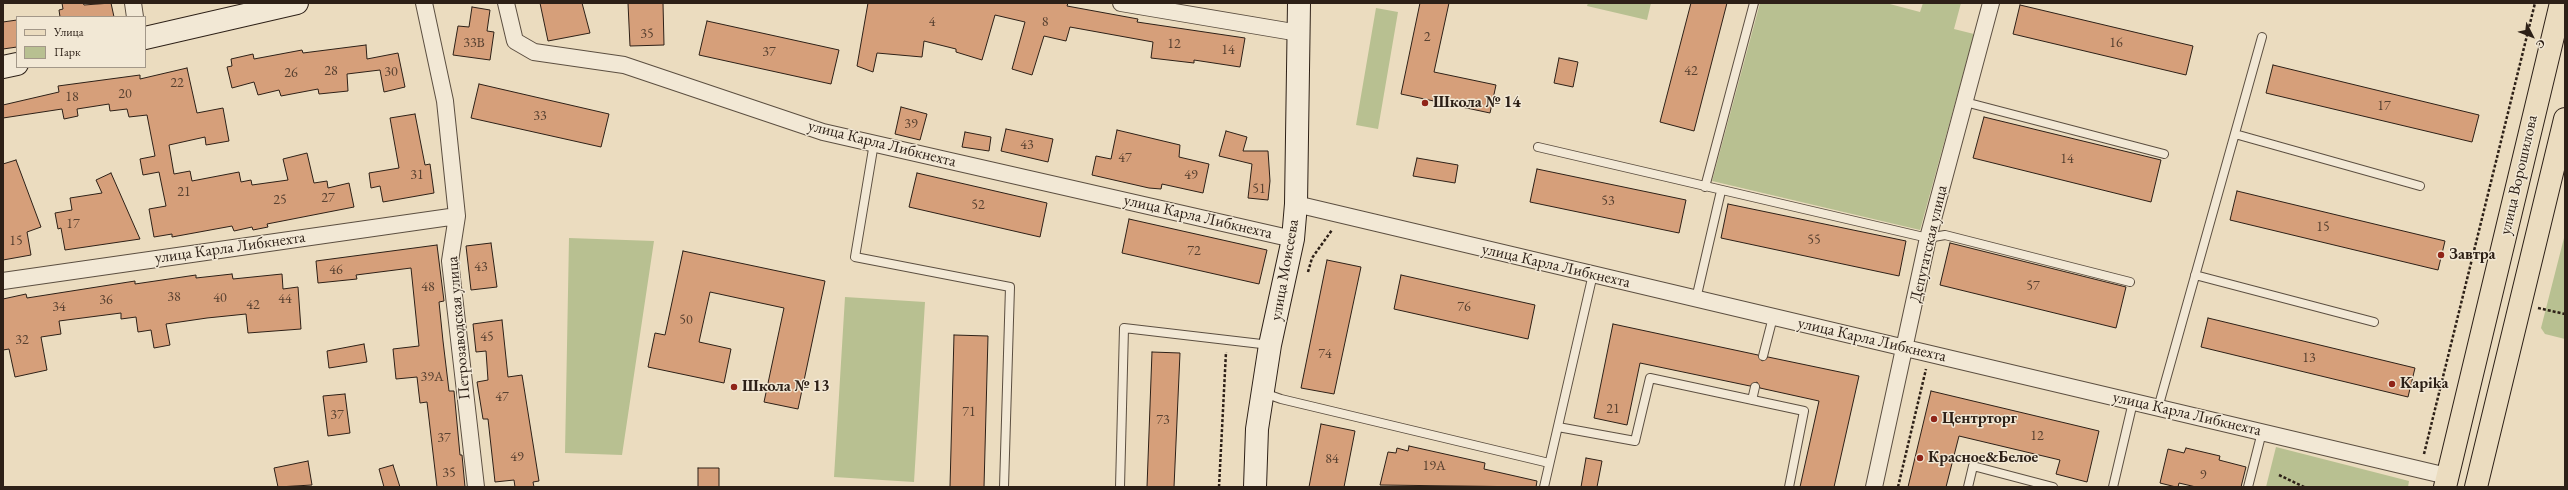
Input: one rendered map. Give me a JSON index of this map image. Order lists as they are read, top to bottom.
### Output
{
  "streets": {
    "main road": ["улица Ворошилова"],
    "street": [
      "улица Карла Либкнехта",
      "Депутатская улица",
      "улица Моисеева",
      "Петрозаводская улица"
    ]
  },
  "crossings": [
    ["улица Карла Либкнехта", "улица Ворошилова"],
    ["улица Карла Либкнехта", "Депутатская улица"],
    ["улица Карла Либкнехта", "улица Моисеева"],
    ["улица Карла Либкнехта", "Петрозаводская улица"]
  ],
  "places": [
    "Школа № 14",
    "Завтра",
    "Kapika",
    "Школа № 13",
    "Центрторг",
    "Красное&Белое"
  ],
  "house_numbers": [
    "4",
    "8",
    "35",
    "2",
    "33В",
    "16",
    "12",
    "14",
    "37",
    "28",
    "42",
    "30",
    "26",
    "22",
    "20",
    "18",
    "17",
    "33",
    "39",
    "43",
    "47",
    "14",
    "31",
    "49",
    "51",
    "21",
    "27",
    "25",
    "53",
    "52",
    "17",
    "15",
    "55",
    "15",
    "72",
    "43",
    "46",
    "57",
    "48",
    "38",
    "40",
    "44",
    "36",
    "42",
    "34",
    "76",
    "50",
    "45",
    "32",
    "74",
    "13",
    "39А",
    "47",
    "21",
    "71",
    "37",
    "73",
    "12",
    "37",
    "49",
    "84",
    "19А",
    "35",
    "9"
  ],
  "legend": ["Улица", "Парк"],
  "north": "bottom right"
}
